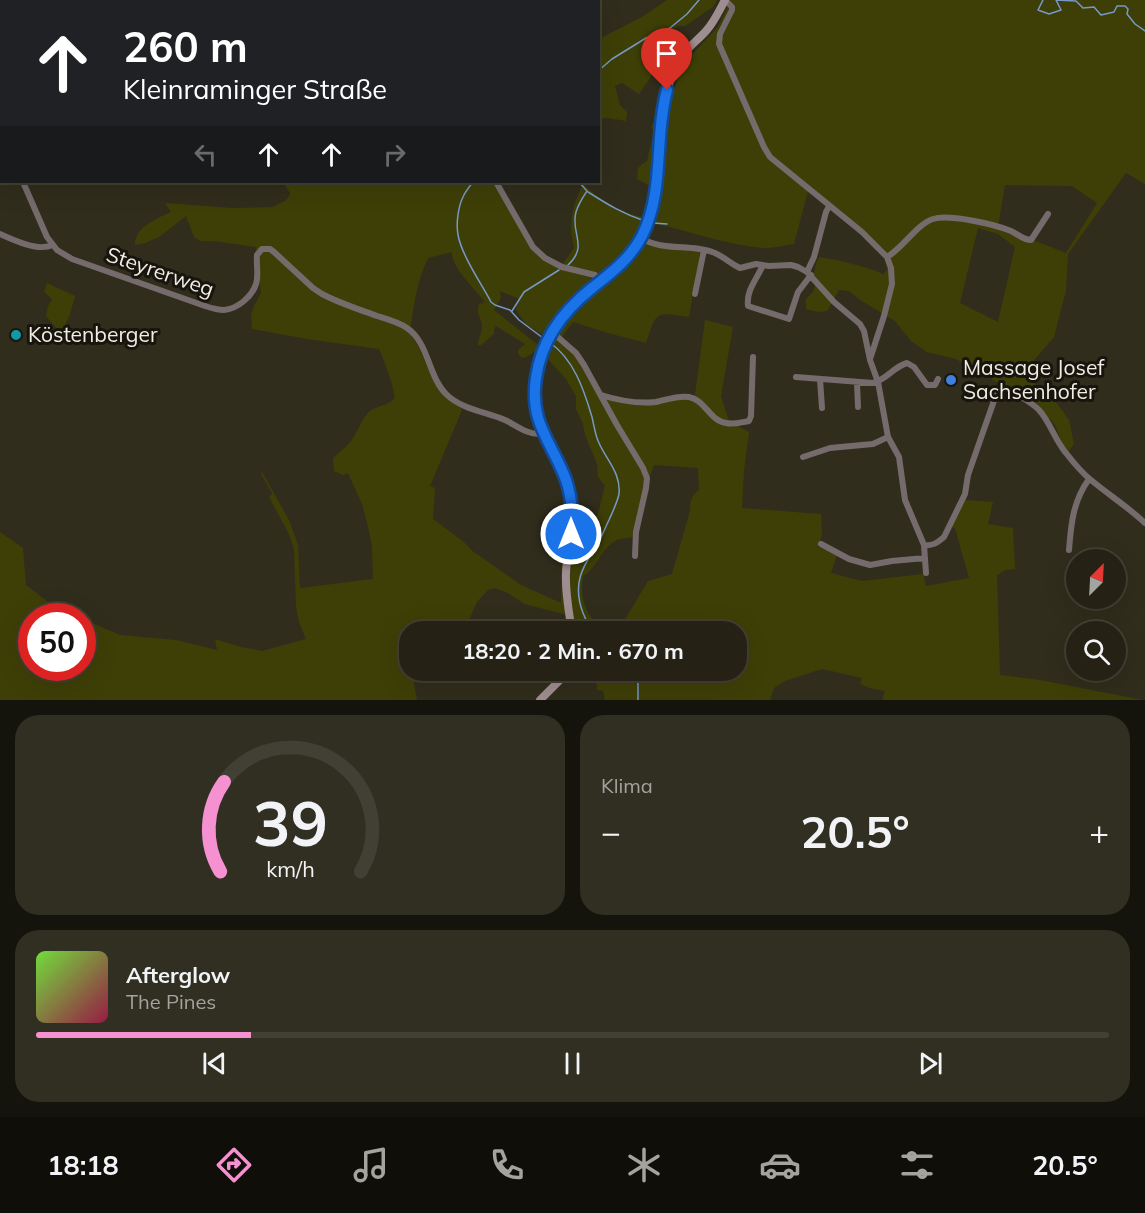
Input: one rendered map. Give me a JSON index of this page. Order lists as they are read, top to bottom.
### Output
{
  "streets": {
    "street": ["Steyrerweg"]
  },
  "places": ["Köstenberger", "Massage Josef Sachsenhofer"],
  "north": "top right",
  "page": {
    "turn": ["260 m", "Kleinraminger Straße"],
    "limit": "50",
    "trip": "18:20 · 2 Min. · 670 m",
    "tile": "Klima",
    "heat": ["−", "20.5°", "+"],
    "song": ["Afterglow", "The Pines"],
    "tabs": ["18:18", "20.5°"],
    "gauge": ["39", "km/h"]
  }
}
